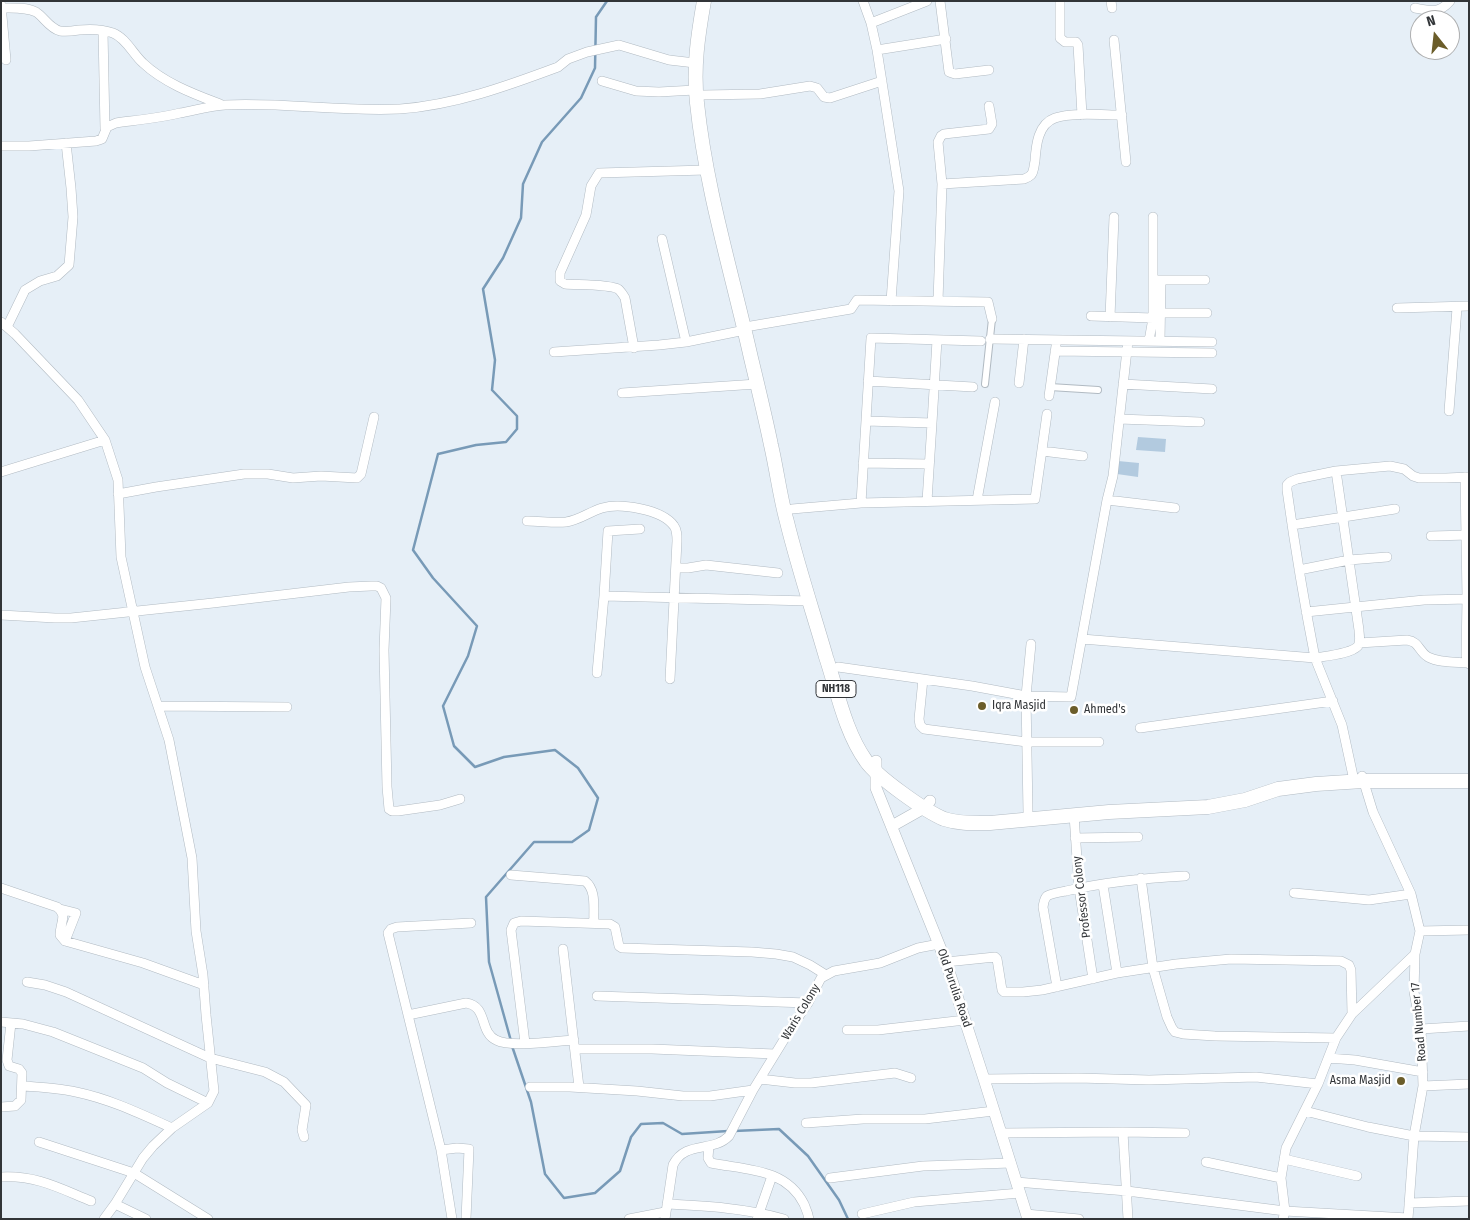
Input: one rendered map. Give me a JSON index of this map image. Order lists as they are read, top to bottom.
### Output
{
  "streets": {
    "highway": ["NH118"],
    "main road": ["Old Purulia Road"],
    "street": ["Professor Colony", "Waris Colony", "Road Number 17"]
  },
  "crossings": [
    ["NH118", "Professor Colony"],
    ["NH118", "Old Purulia Road"],
    ["NH118", "Road Number 17"],
    ["Old Purulia Road", "Waris Colony"]
  ],
  "places": ["Iqra Masjid", "Ahmed's", "Asma Masjid"],
  "north": "top"
}
